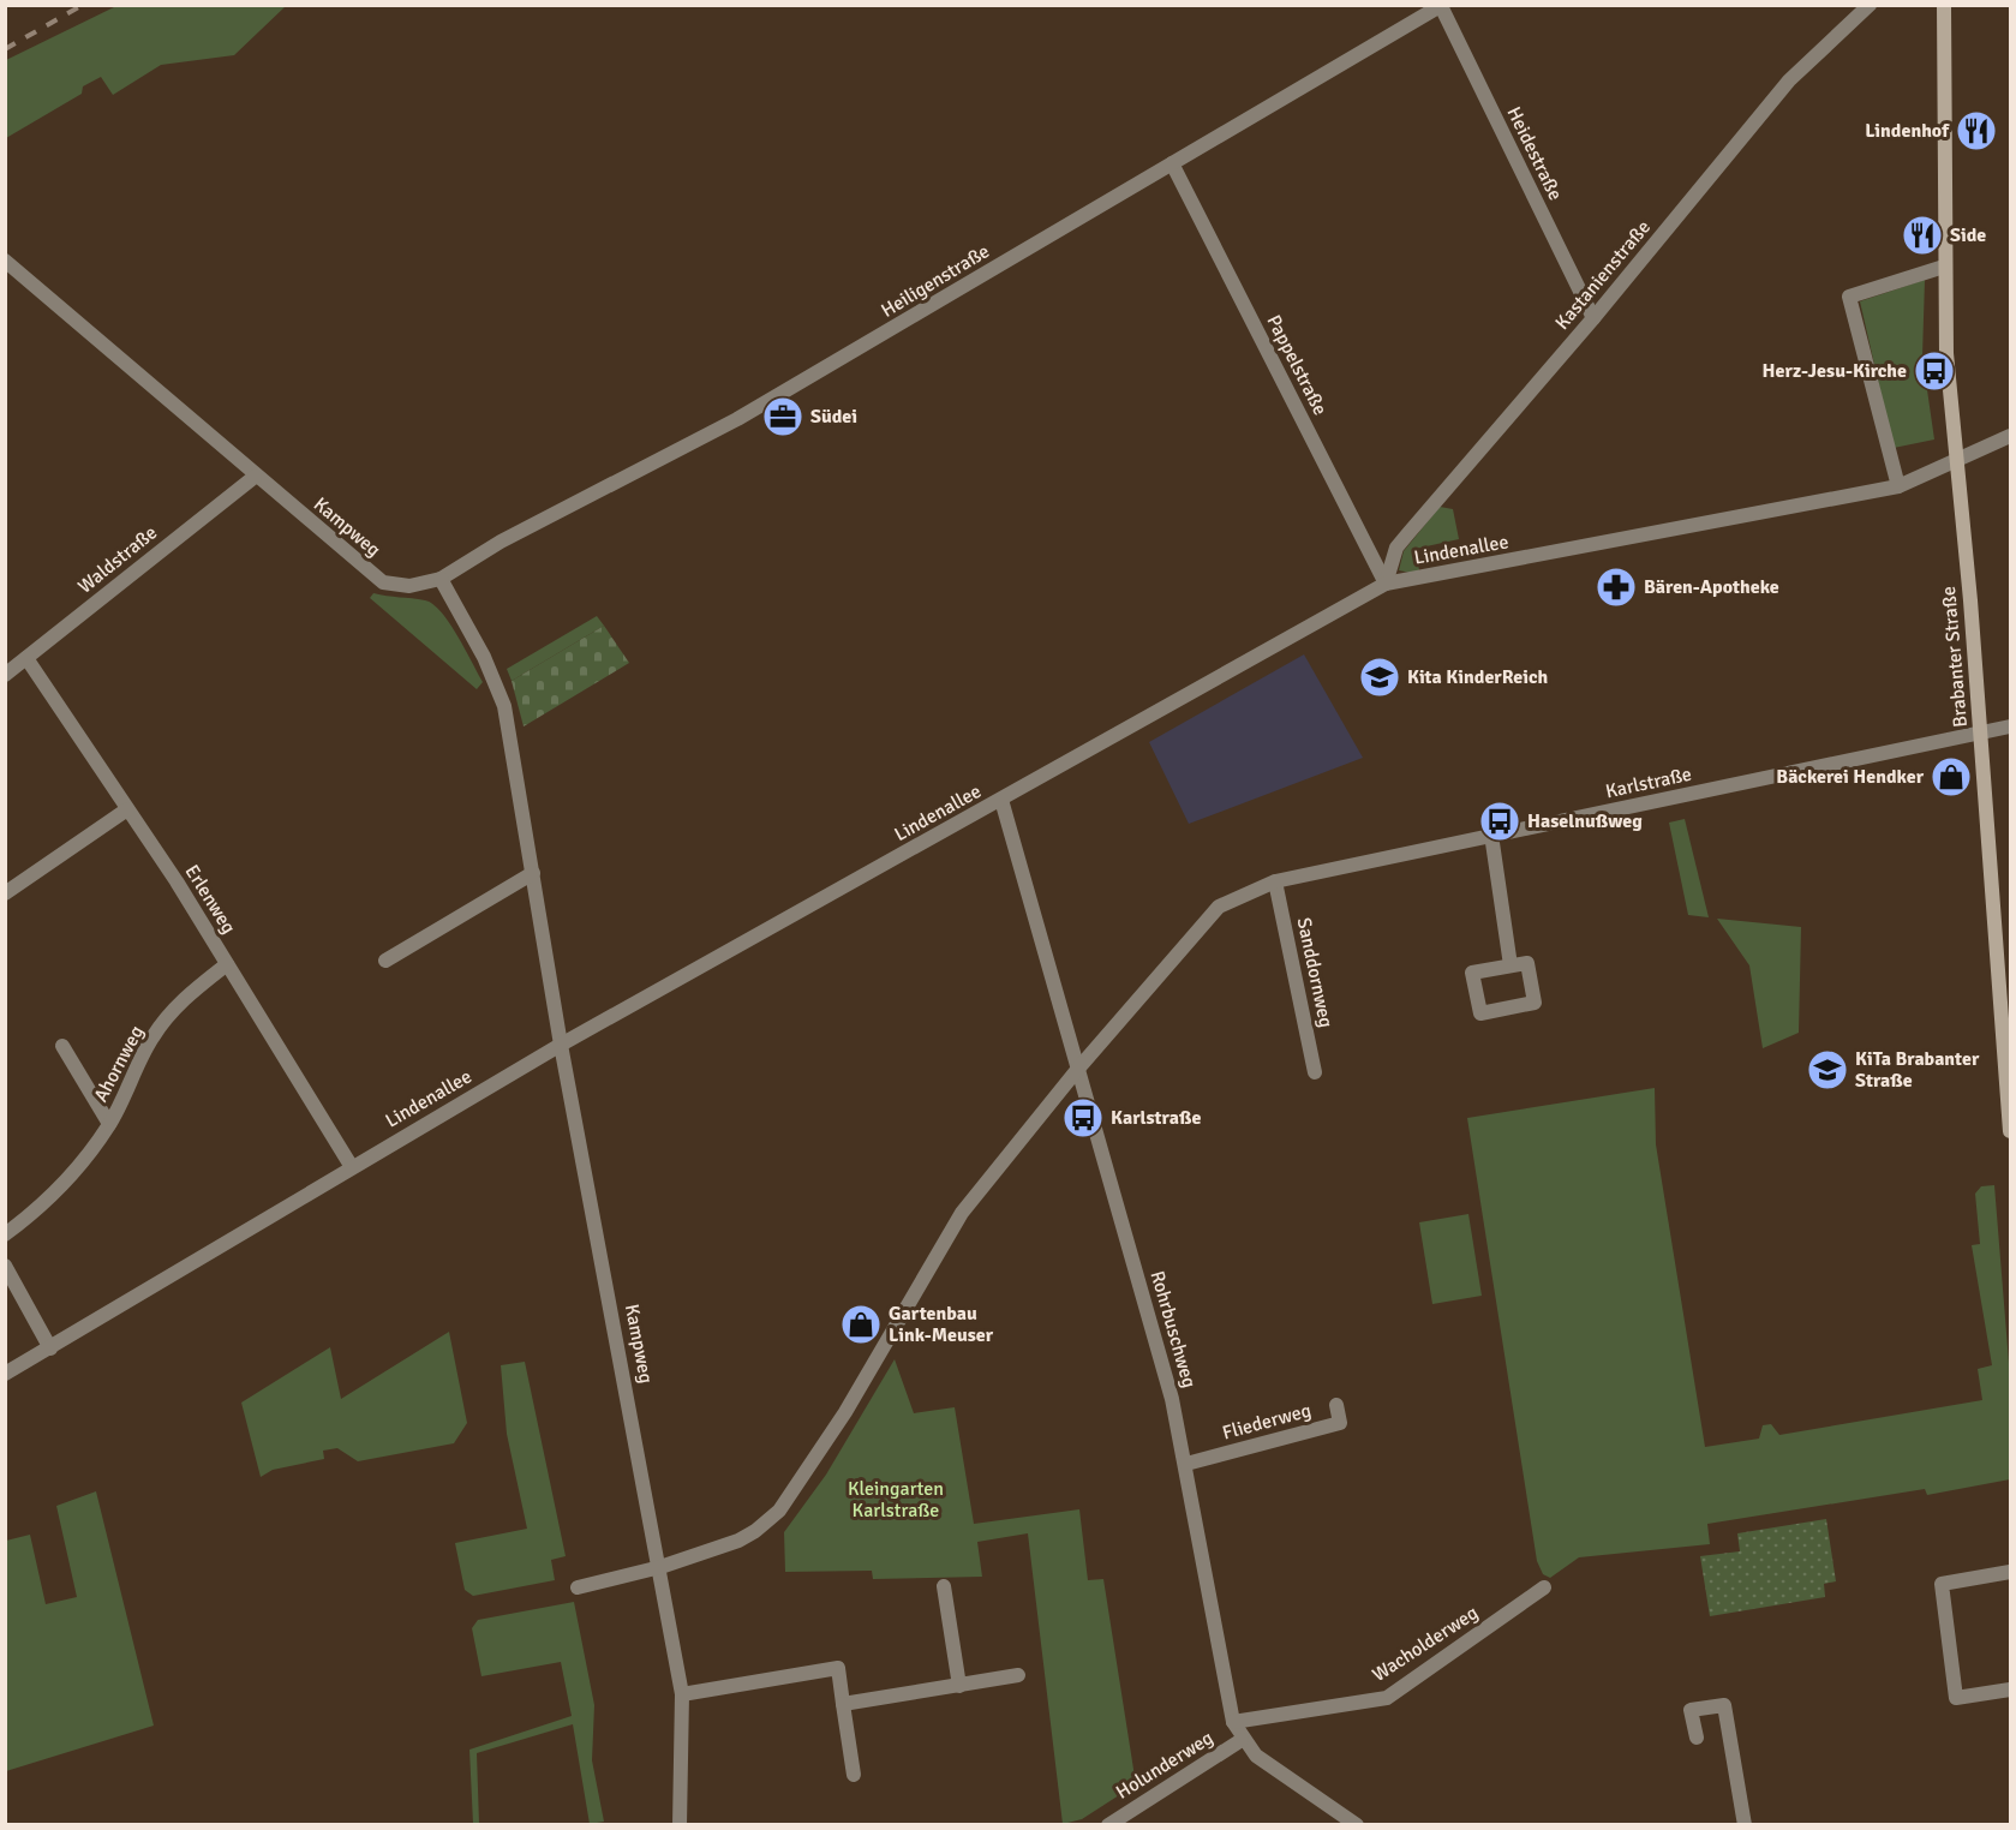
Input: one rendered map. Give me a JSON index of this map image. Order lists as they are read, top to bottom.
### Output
{
  "streets": {
    "main road": ["Brabanter Straße"],
    "street": [
      "Heidestraße",
      "Kastanienstraße",
      "Heiligenstraße",
      "Pappelstraße",
      "Kampweg",
      "Lindenallee",
      "Waldstraße",
      "Karlstraße",
      "Erlenweg",
      "Sanddornweg",
      "Ahornweg",
      "Rohrbuschweg",
      "Fliederweg",
      "Wacholderweg",
      "Holunderweg"
    ]
  },
  "crossings": [
    ["Heidestraße", "Kastanienstraße"],
    ["Heidestraße", "Heiligenstraße"],
    ["Kastanienstraße", "Pappelstraße"],
    ["Kastanienstraße", "Lindenallee"],
    ["Heiligenstraße", "Pappelstraße"],
    ["Heiligenstraße", "Kampweg"],
    ["Pappelstraße", "Lindenallee"],
    ["Kampweg", "Lindenallee"],
    ["Kampweg", "Waldstraße"],
    ["Kampweg", "Karlstraße"],
    ["Lindenallee", "Brabanter Straße"],
    ["Lindenallee", "Erlenweg"],
    ["Lindenallee", "Rohrbuschweg"],
    ["Waldstraße", "Erlenweg"],
    ["Brabanter Straße", "Karlstraße"],
    ["Karlstraße", "Sanddornweg"],
    ["Karlstraße", "Rohrbuschweg"],
    ["Erlenweg", "Ahornweg"],
    ["Rohrbuschweg", "Fliederweg"],
    ["Rohrbuschweg", "Wacholderweg"],
    ["Rohrbuschweg", "Holunderweg"]
  ],
  "parks": ["Kleingarten Karlstraße"],
  "places": {
    "restaurant": ["Lindenhof", "Side"],
    "bus stop": ["Herz-Jesu-Kirche", "Haselnußweg", "Karlstraße"],
    "office": ["Südei"],
    "pharmacy": ["Bären-Apotheke"],
    "school or university": ["Kita KinderReich", "KiTa Brabanter Straße"],
    "shop": ["Bäckerei Hendker", "Gartenbau Link-Meuser"]
  }
}
